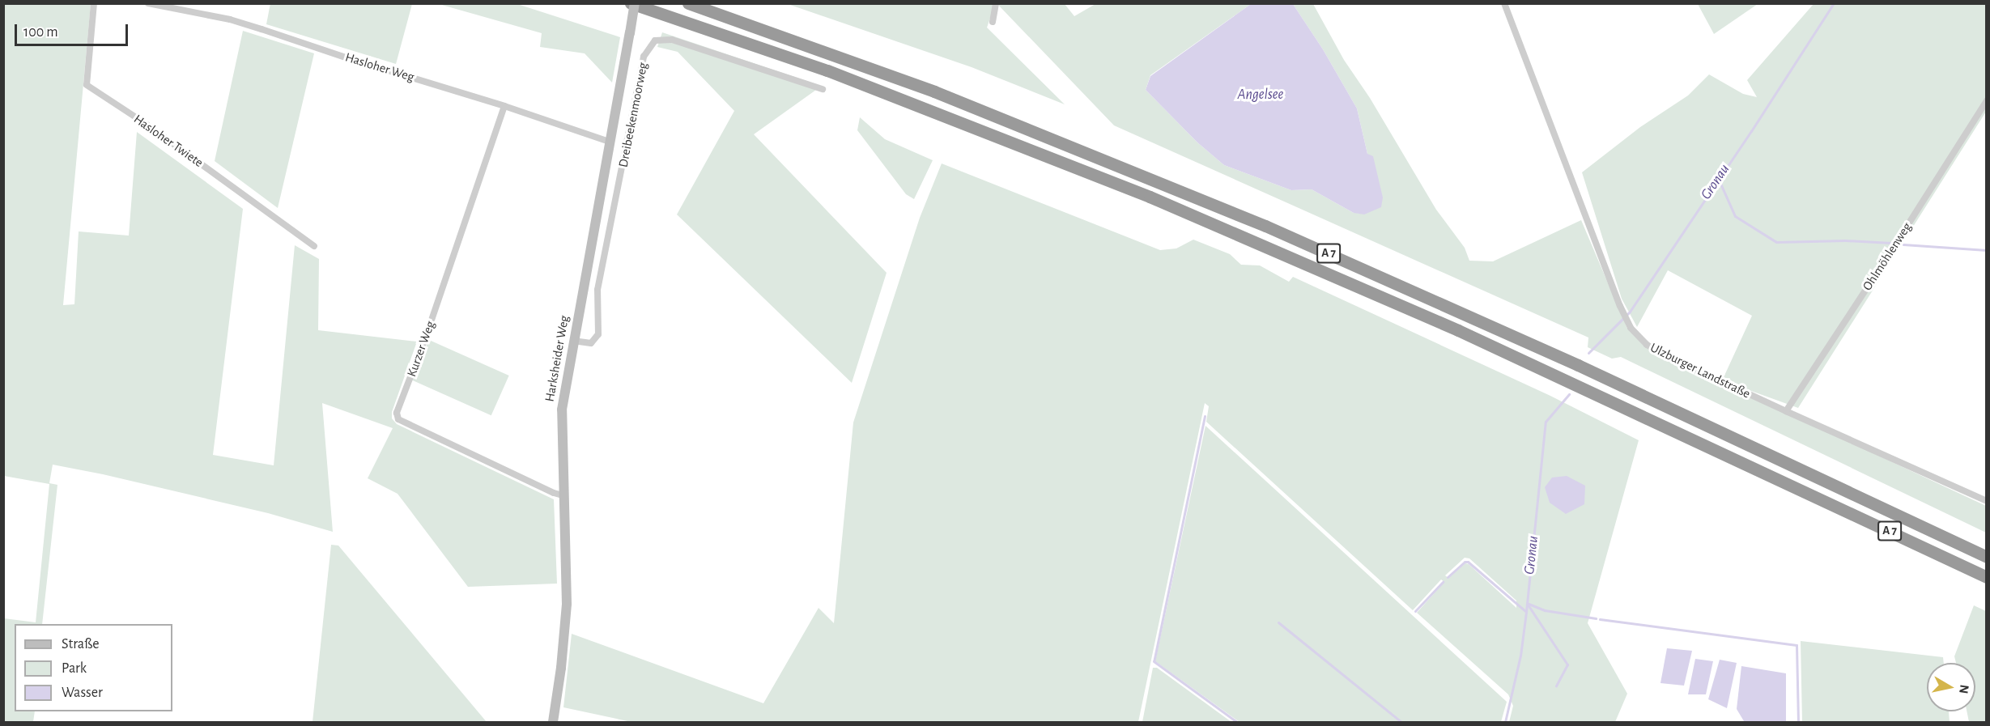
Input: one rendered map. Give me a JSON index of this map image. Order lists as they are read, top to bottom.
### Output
{
  "streets": {
    "highway": ["A 7"],
    "main road": ["Harksheider Weg"],
    "street": [
      "Hasloher Weg",
      "Dreibeekenmoorweg",
      "Hasloher Twiete",
      "Ohlmöhlenweg",
      "Kurzer Weg",
      "Ulzburger Landstraße"
    ]
  },
  "crossings": [
    ["Hasloher Weg", "Kurzer Weg"],
    ["Hasloher Weg", "Harksheider Weg"],
    ["Dreibeekenmoorweg", "Harksheider Weg"],
    ["Ohlmöhlenweg", "Ulzburger Landstraße"],
    ["Kurzer Weg", "Harksheider Weg"]
  ],
  "water": ["Angelsee", "Gronau"],
  "legend": ["Straße", "Park", "Wasser"],
  "scale_bar": "100 m",
  "north": "right"
}
